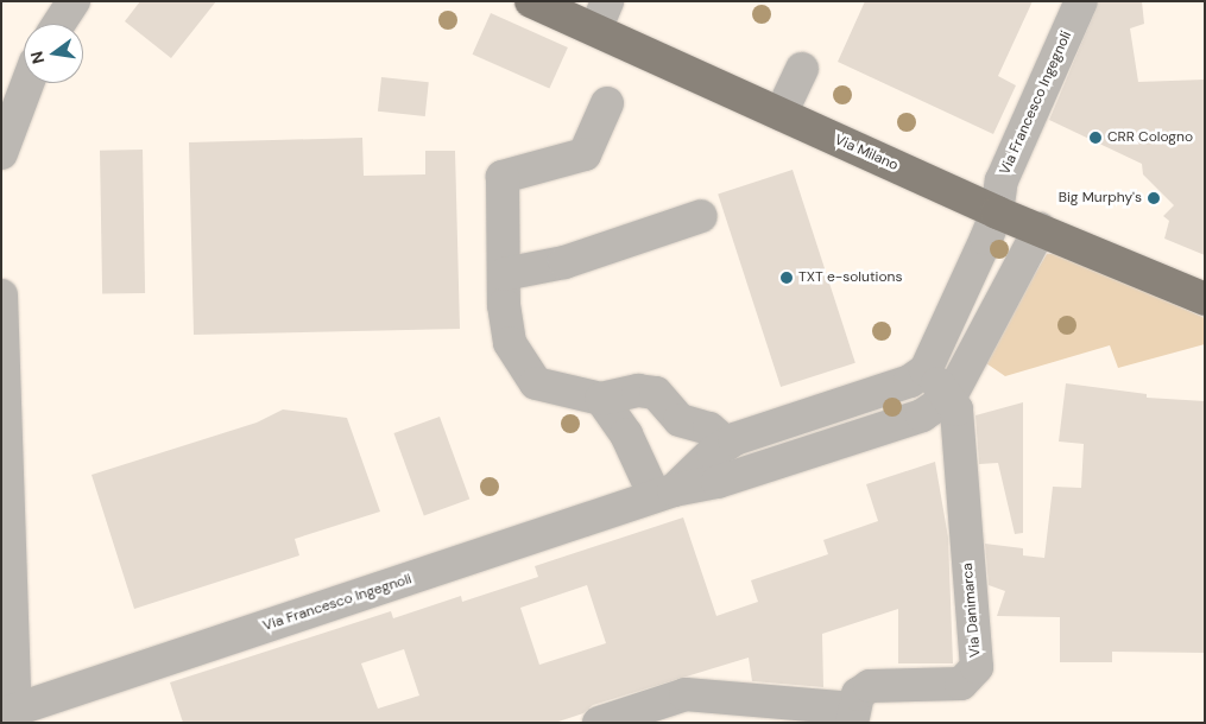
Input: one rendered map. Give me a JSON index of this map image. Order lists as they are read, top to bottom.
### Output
{
  "streets": {
    "main road": ["Via Milano"],
    "street": ["Via Francesco Ingegnoli", "Via Danimarca"]
  },
  "crossings": [
    ["Via Francesco Ingegnoli", "Via Milano"],
    ["Via Francesco Ingegnoli", "Via Danimarca"]
  ],
  "places": ["CRR Cologno", "Big Murphy's", "TXT e-solutions"],
  "north": "left"
}
